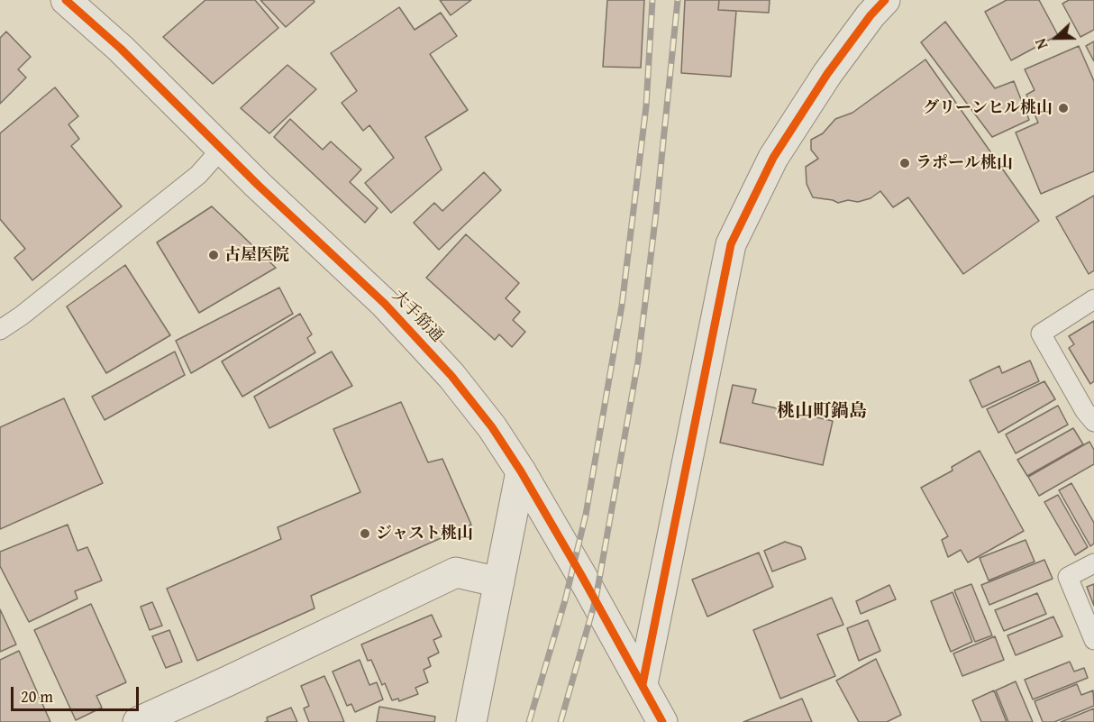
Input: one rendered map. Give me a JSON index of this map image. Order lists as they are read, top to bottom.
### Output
{
  "streets": {
    "street": ["大手筋通"]
  },
  "districts": ["桃山町鍋島"],
  "places": [
    "グリーンヒル桃山",
    "ラポール桃山",
    "古屋医院",
    "ジャスト桃山"
  ],
  "scale_bar": "20 m",
  "north": "left"
}
